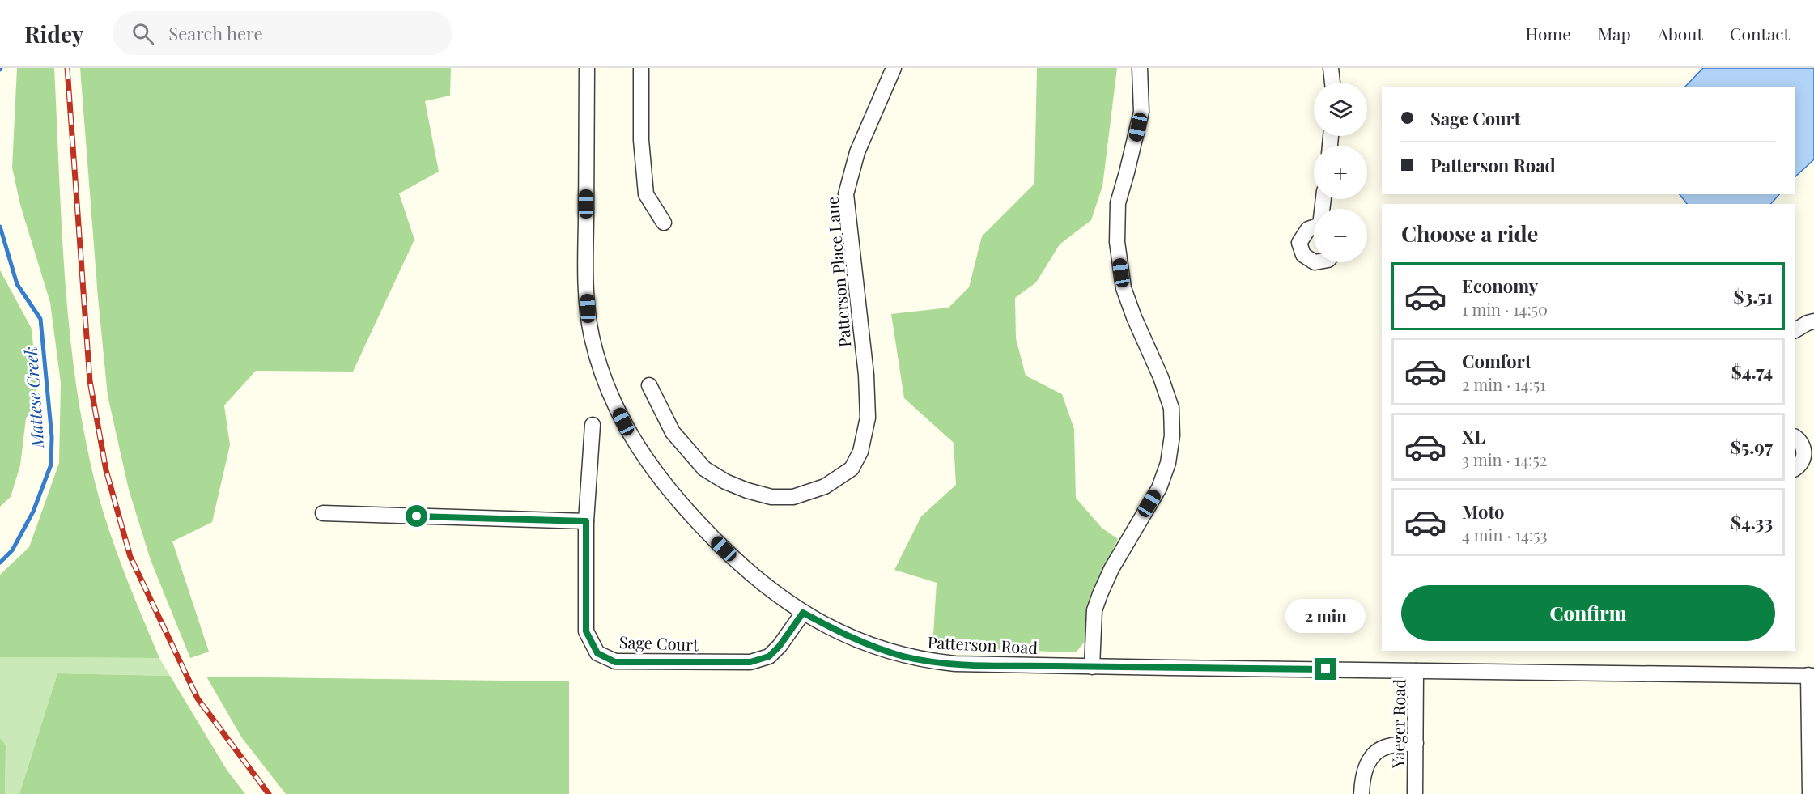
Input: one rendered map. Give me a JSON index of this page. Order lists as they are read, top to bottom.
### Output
{
  "streets": {
    "street": [
      "Patterson Place Lane",
      "Sage Court",
      "Patterson Road",
      "Yaeger Road"
    ]
  },
  "crossings": [
    ["Sage Court", "Patterson Road"],
    ["Patterson Road", "Yaeger Road"]
  ],
  "water": ["Mattese Creek"],
  "page": {
    "header": "Ridey",
    "search": "Search here",
    "nav": [
      "Home",
      "Map",
      "About",
      "Contact"
    ],
    "map_buttons": ["+", "−"],
    "banner": ["Sage Court", "Patterson Road"],
    "heading": "Choose a ride",
    "list": [
      {
        "name": "Economy",
        "note": "1 min · 14:50",
        "value": "$3.51"
      },
      {
        "name": "Comfort",
        "note": "2 min · 14:51",
        "value": "$4.74"
      },
      {
        "name": "XL",
        "note": "3 min · 14:52",
        "value": "$5.97"
      },
      {
        "name": "Moto",
        "note": "4 min · 14:53",
        "value": "$4.33"
      }
    ],
    "buttons": "Confirm",
    "bubble": "2 min"
  }
}
